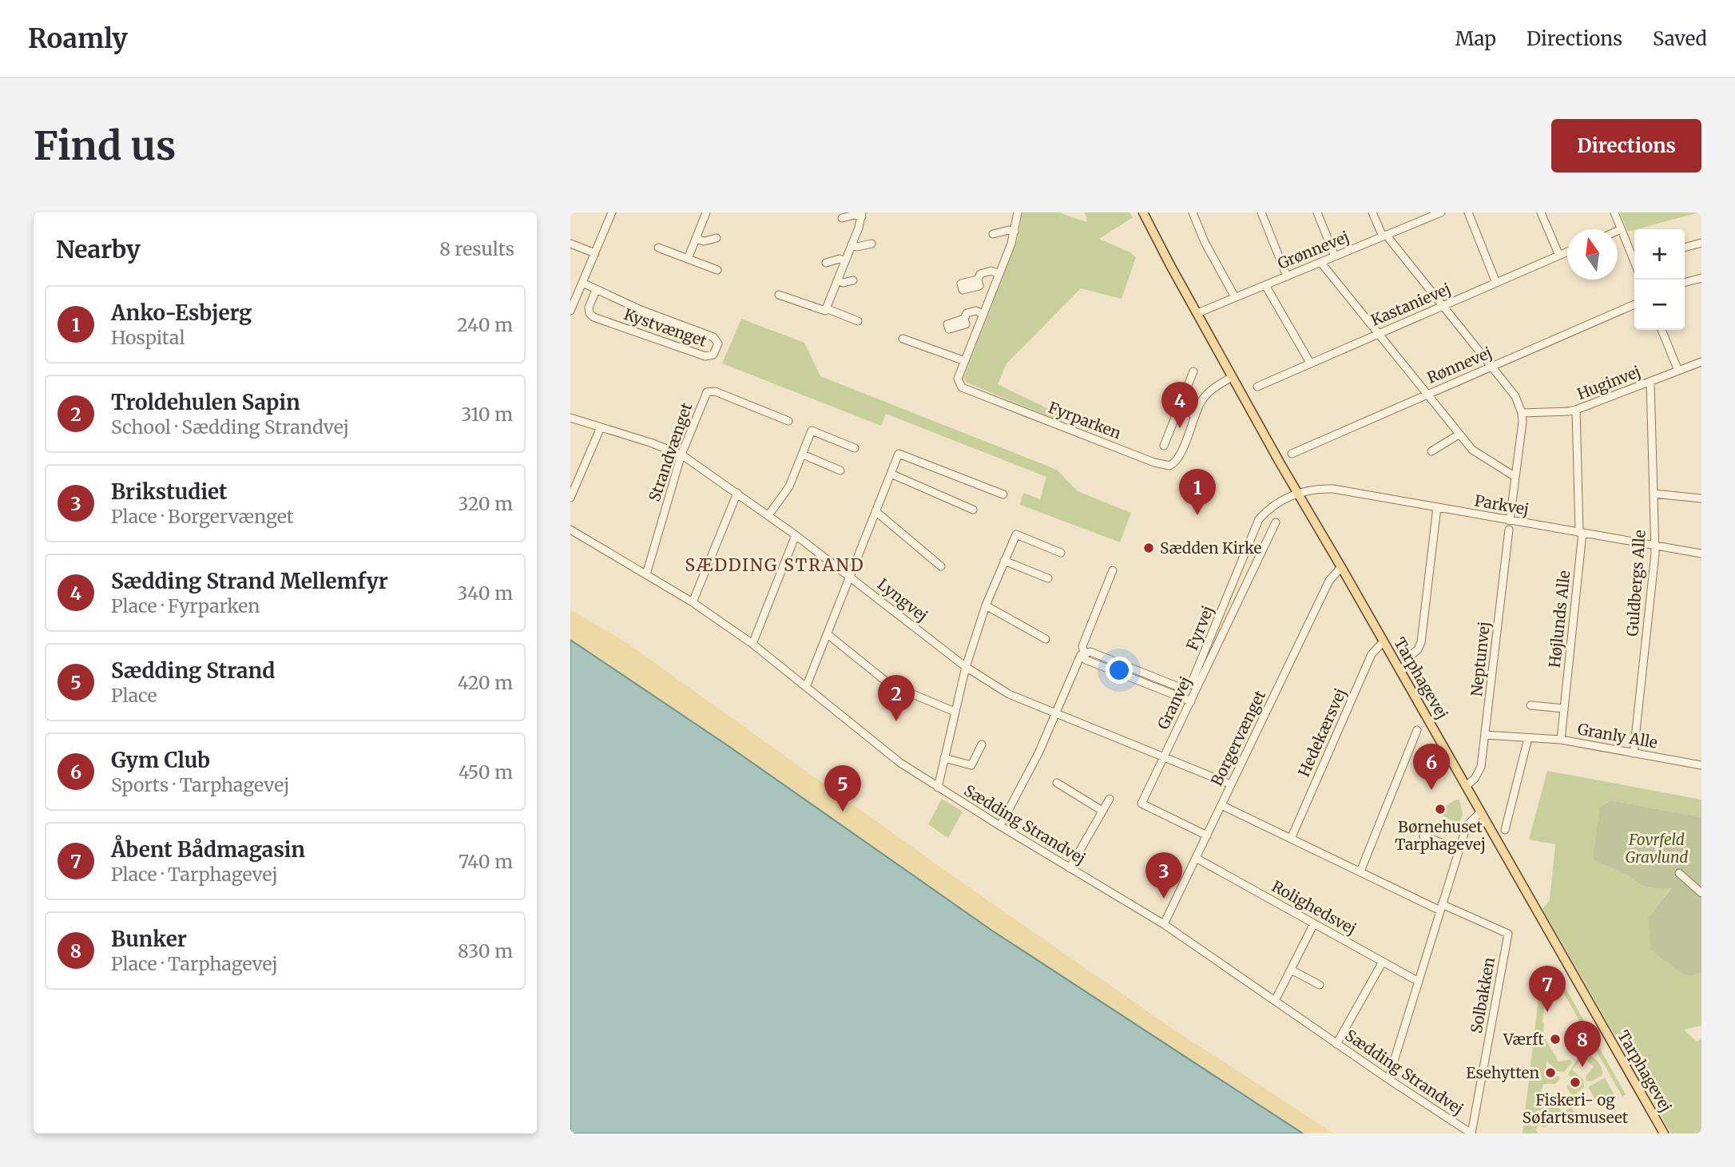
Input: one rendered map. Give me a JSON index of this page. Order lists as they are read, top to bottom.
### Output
{
  "streets": {
    "main road": ["Tarphagevej"],
    "street": [
      "Grønnevej",
      "Kastanievej",
      "Kystvænget",
      "Rønnevej",
      "Huginvej",
      "Fyrparken",
      "Strandvænget",
      "Parkvej",
      "Guldbergs Alle",
      "Lyngvej",
      "Højlunds Alle",
      "Fyrvej",
      "Neptunvej",
      "Granvej",
      "Hedekærsvej",
      "Granly Alle",
      "Borgervænget",
      "Sædding Strandvej",
      "Rolighedsvej",
      "Solbakken"
    ]
  },
  "crossings": [
    ["Grønnevej", "Tarphagevej"],
    ["Huginvej", "Guldbergs Alle"],
    ["Huginvej", "Højlunds Alle"],
    ["Fyrparken", "Tarphagevej"],
    ["Strandvænget", "Lyngvej"],
    ["Strandvænget", "Sædding Strandvej"],
    ["Parkvej", "Guldbergs Alle"],
    ["Parkvej", "Højlunds Alle"],
    ["Parkvej", "Fyrvej"],
    ["Parkvej", "Tarphagevej"],
    ["Guldbergs Alle", "Granly Alle"],
    ["Lyngvej", "Granvej"],
    ["Lyngvej", "Borgervænget"],
    ["Højlunds Alle", "Granly Alle"],
    ["Fyrvej", "Tarphagevej"],
    ["Neptunvej", "Tarphagevej"],
    ["Neptunvej", "Granly Alle"],
    ["Tarphagevej", "Hedekærsvej"],
    ["Tarphagevej", "Borgervænget"],
    ["Granvej", "Borgervænget"],
    ["Hedekærsvej", "Solbakken"],
    ["Borgervænget", "Sædding Strandvej"],
    ["Borgervænget", "Rolighedsvej"],
    ["Borgervænget", "Solbakken"],
    ["Sædding Strandvej", "Solbakken"]
  ],
  "districts": ["SÆDDING STRAND"],
  "parks": ["Fovrfeld Gravlund"],
  "places": [
    "Sædden Kirke",
    "Børnehuset Tarphagevej",
    "Værft",
    "Esehytten",
    "Fiskeri- og Søfartsmuseet"
  ],
  "north": "top",
  "page": {
    "header": "Roamly",
    "nav": ["Map", "Directions", "Saved"],
    "buttons": "Directions",
    "title": "Find us",
    "heading": ["Nearby", "8 results"],
    "map_buttons": ["+", "−"],
    "list": [
      {
        "mark": "1",
        "name": "Anko-Esbjerg",
        "note": "Hospital",
        "value": "240 m"
      },
      {
        "mark": "2",
        "name": "Troldehulen Sapin",
        "note": "School · Sædding Strandvej",
        "value": "310 m"
      },
      {
        "mark": "3",
        "name": "Brikstudiet",
        "note": "Place · Borgervænget",
        "value": "320 m"
      },
      {
        "mark": "4",
        "name": "Sædding Strand Mellemfyr",
        "note": "Place · Fyrparken",
        "value": "340 m"
      },
      {
        "mark": "5",
        "name": "Sædding Strand",
        "note": "Place",
        "value": "420 m"
      },
      {
        "mark": "6",
        "name": "Gym Club",
        "note": "Sports · Tarphagevej",
        "value": "450 m"
      },
      {
        "mark": "7",
        "name": "Åbent Bådmagasin",
        "note": "Place · Tarphagevej",
        "value": "740 m"
      },
      {
        "mark": "8",
        "name": "Bunker",
        "note": "Place · Tarphagevej",
        "value": "830 m"
      }
    ],
    "pins": [
      "4",
      "1",
      "2",
      "6",
      "5",
      "3",
      "7",
      "8"
    ]
  }
}
